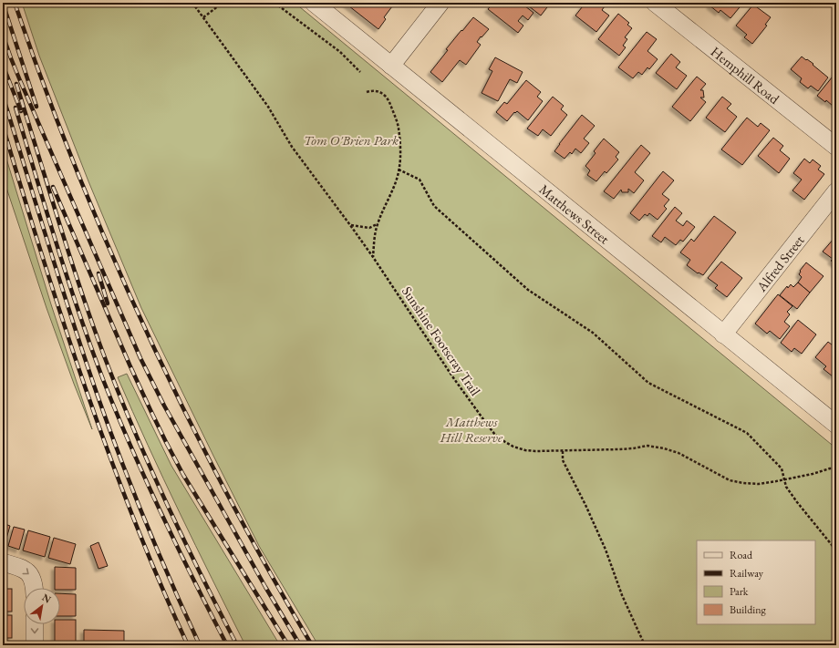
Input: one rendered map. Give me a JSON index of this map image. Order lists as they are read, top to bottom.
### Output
{
  "streets": {
    "street": ["Hemphill Road", "Matthews Street", "Alfred Street"],
    "path": ["Sunshine Footscray Trail"]
  },
  "crossings": [
    ["Matthews Street", "Alfred Street"]
  ],
  "parks": ["Tom O'Brien Park", "Matthews Hill Reserve"],
  "legend": [
    "Road",
    "Railway",
    "Park",
    "Building"
  ],
  "north": "top right"
}
